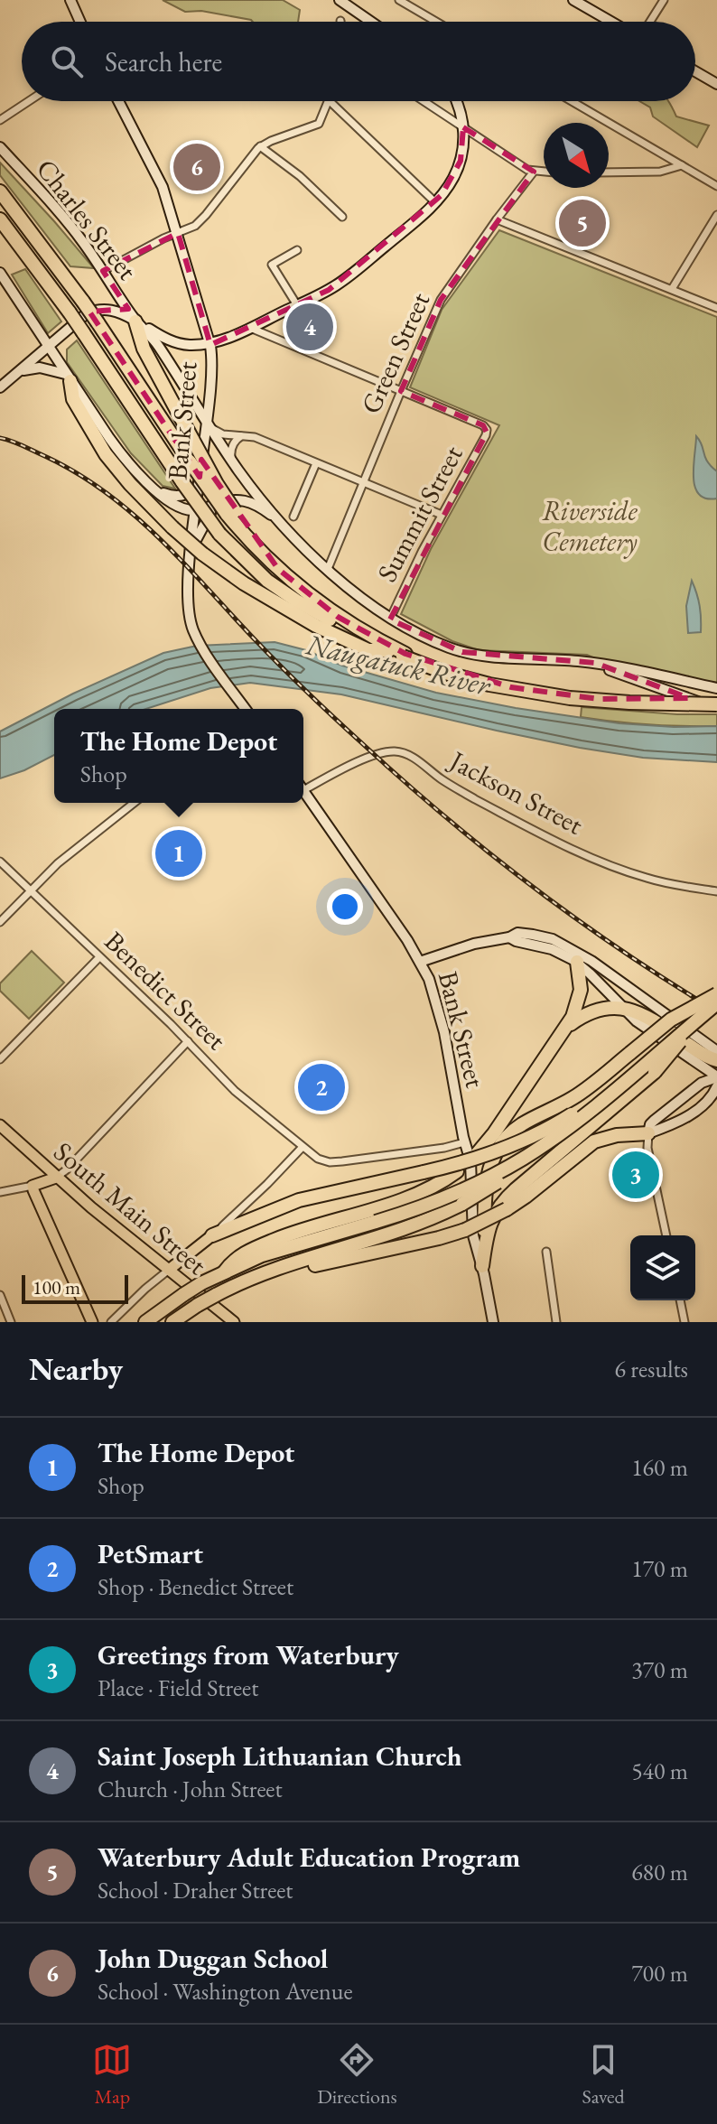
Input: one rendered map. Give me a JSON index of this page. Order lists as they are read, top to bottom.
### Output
{
  "streets": {
    "main road": ["Charles Street", "Bank Street", "South Main Street"],
    "street": [
      "Green Street",
      "Summit Street",
      "Jackson Street",
      "Benedict Street"
    ]
  },
  "crossings": [
    ["Charles Street", "Bank Street"],
    ["Green Street", "Summit Street"],
    ["Bank Street", "Benedict Street"]
  ],
  "water": ["Naugatuck River"],
  "parks": ["Riverside Cemetery"],
  "scale_bar": "100 m",
  "north": "bottom right",
  "page": {
    "search": "Search here",
    "pins": [
      "6",
      "5",
      "4",
      "1",
      "2",
      "3"
    ],
    "popup": ["The Home Depot", "Shop"],
    "scale": "100 m",
    "heading": ["Nearby", "6 results"],
    "list": [
      {
        "mark": "1",
        "name": "The Home Depot",
        "note": "Shop",
        "value": "160 m"
      },
      {
        "mark": "2",
        "name": "PetSmart",
        "note": "Shop · Benedict Street",
        "value": "170 m"
      },
      {
        "mark": "3",
        "name": "Greetings from Waterbury",
        "note": "Place · Field Street",
        "value": "370 m"
      },
      {
        "mark": "4",
        "name": "Saint Joseph Lithuanian Church",
        "note": "Church · John Street",
        "value": "540 m"
      },
      {
        "mark": "5",
        "name": "Waterbury Adult Education Program",
        "note": "School · Draher Street",
        "value": "680 m"
      },
      {
        "mark": "6",
        "name": "John Duggan School",
        "note": "School · Washington Avenue",
        "value": "700 m"
      }
    ],
    "nav": ["Map", "Directions", "Saved"]
  }
}
